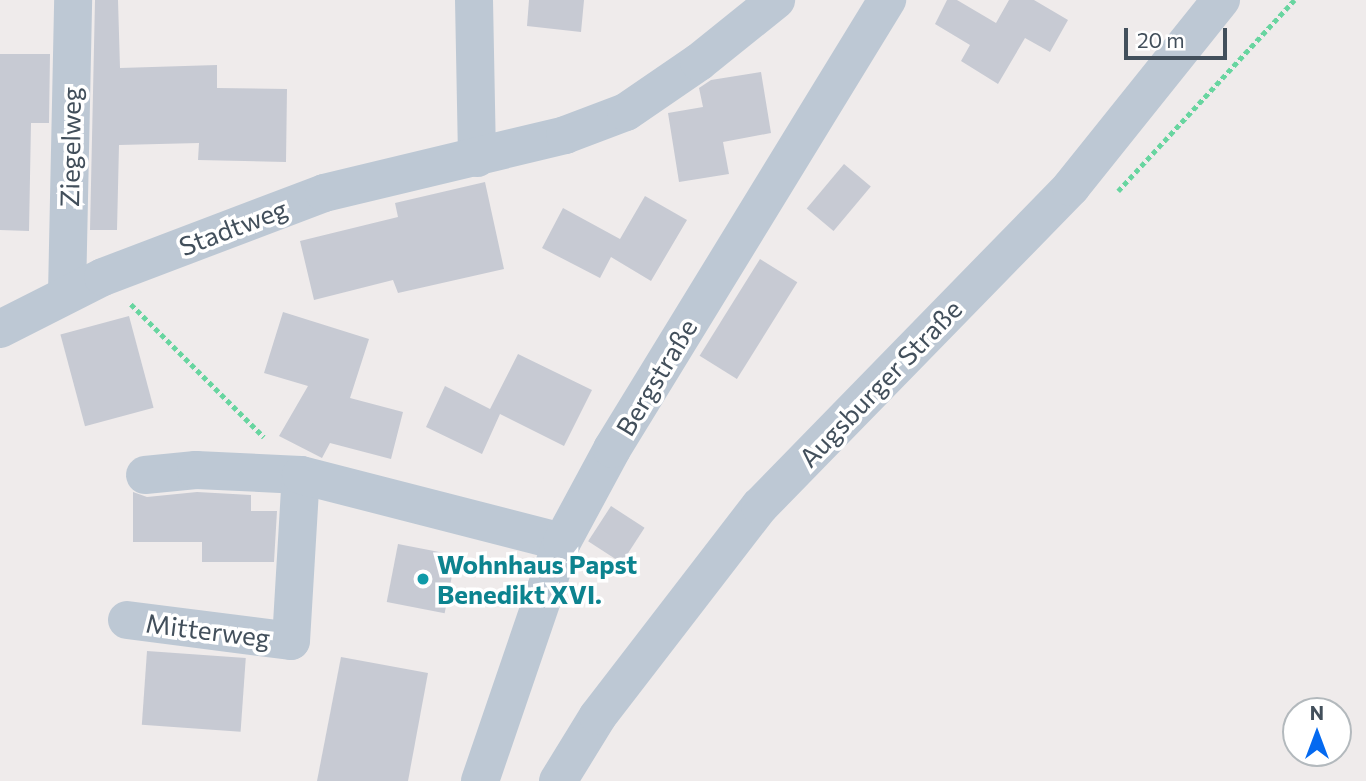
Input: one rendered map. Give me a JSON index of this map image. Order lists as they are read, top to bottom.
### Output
{
  "streets": {
    "street": [
      "Ziegelweg",
      "Stadtweg",
      "Bergstraße",
      "Augsburger Straße",
      "Mitterweg"
    ]
  },
  "crossings": [
    ["Ziegelweg", "Stadtweg"]
  ],
  "places": ["Wohnhaus Papst Benedikt XVI."],
  "scale_bar": "20 m",
  "north": "top"
}
